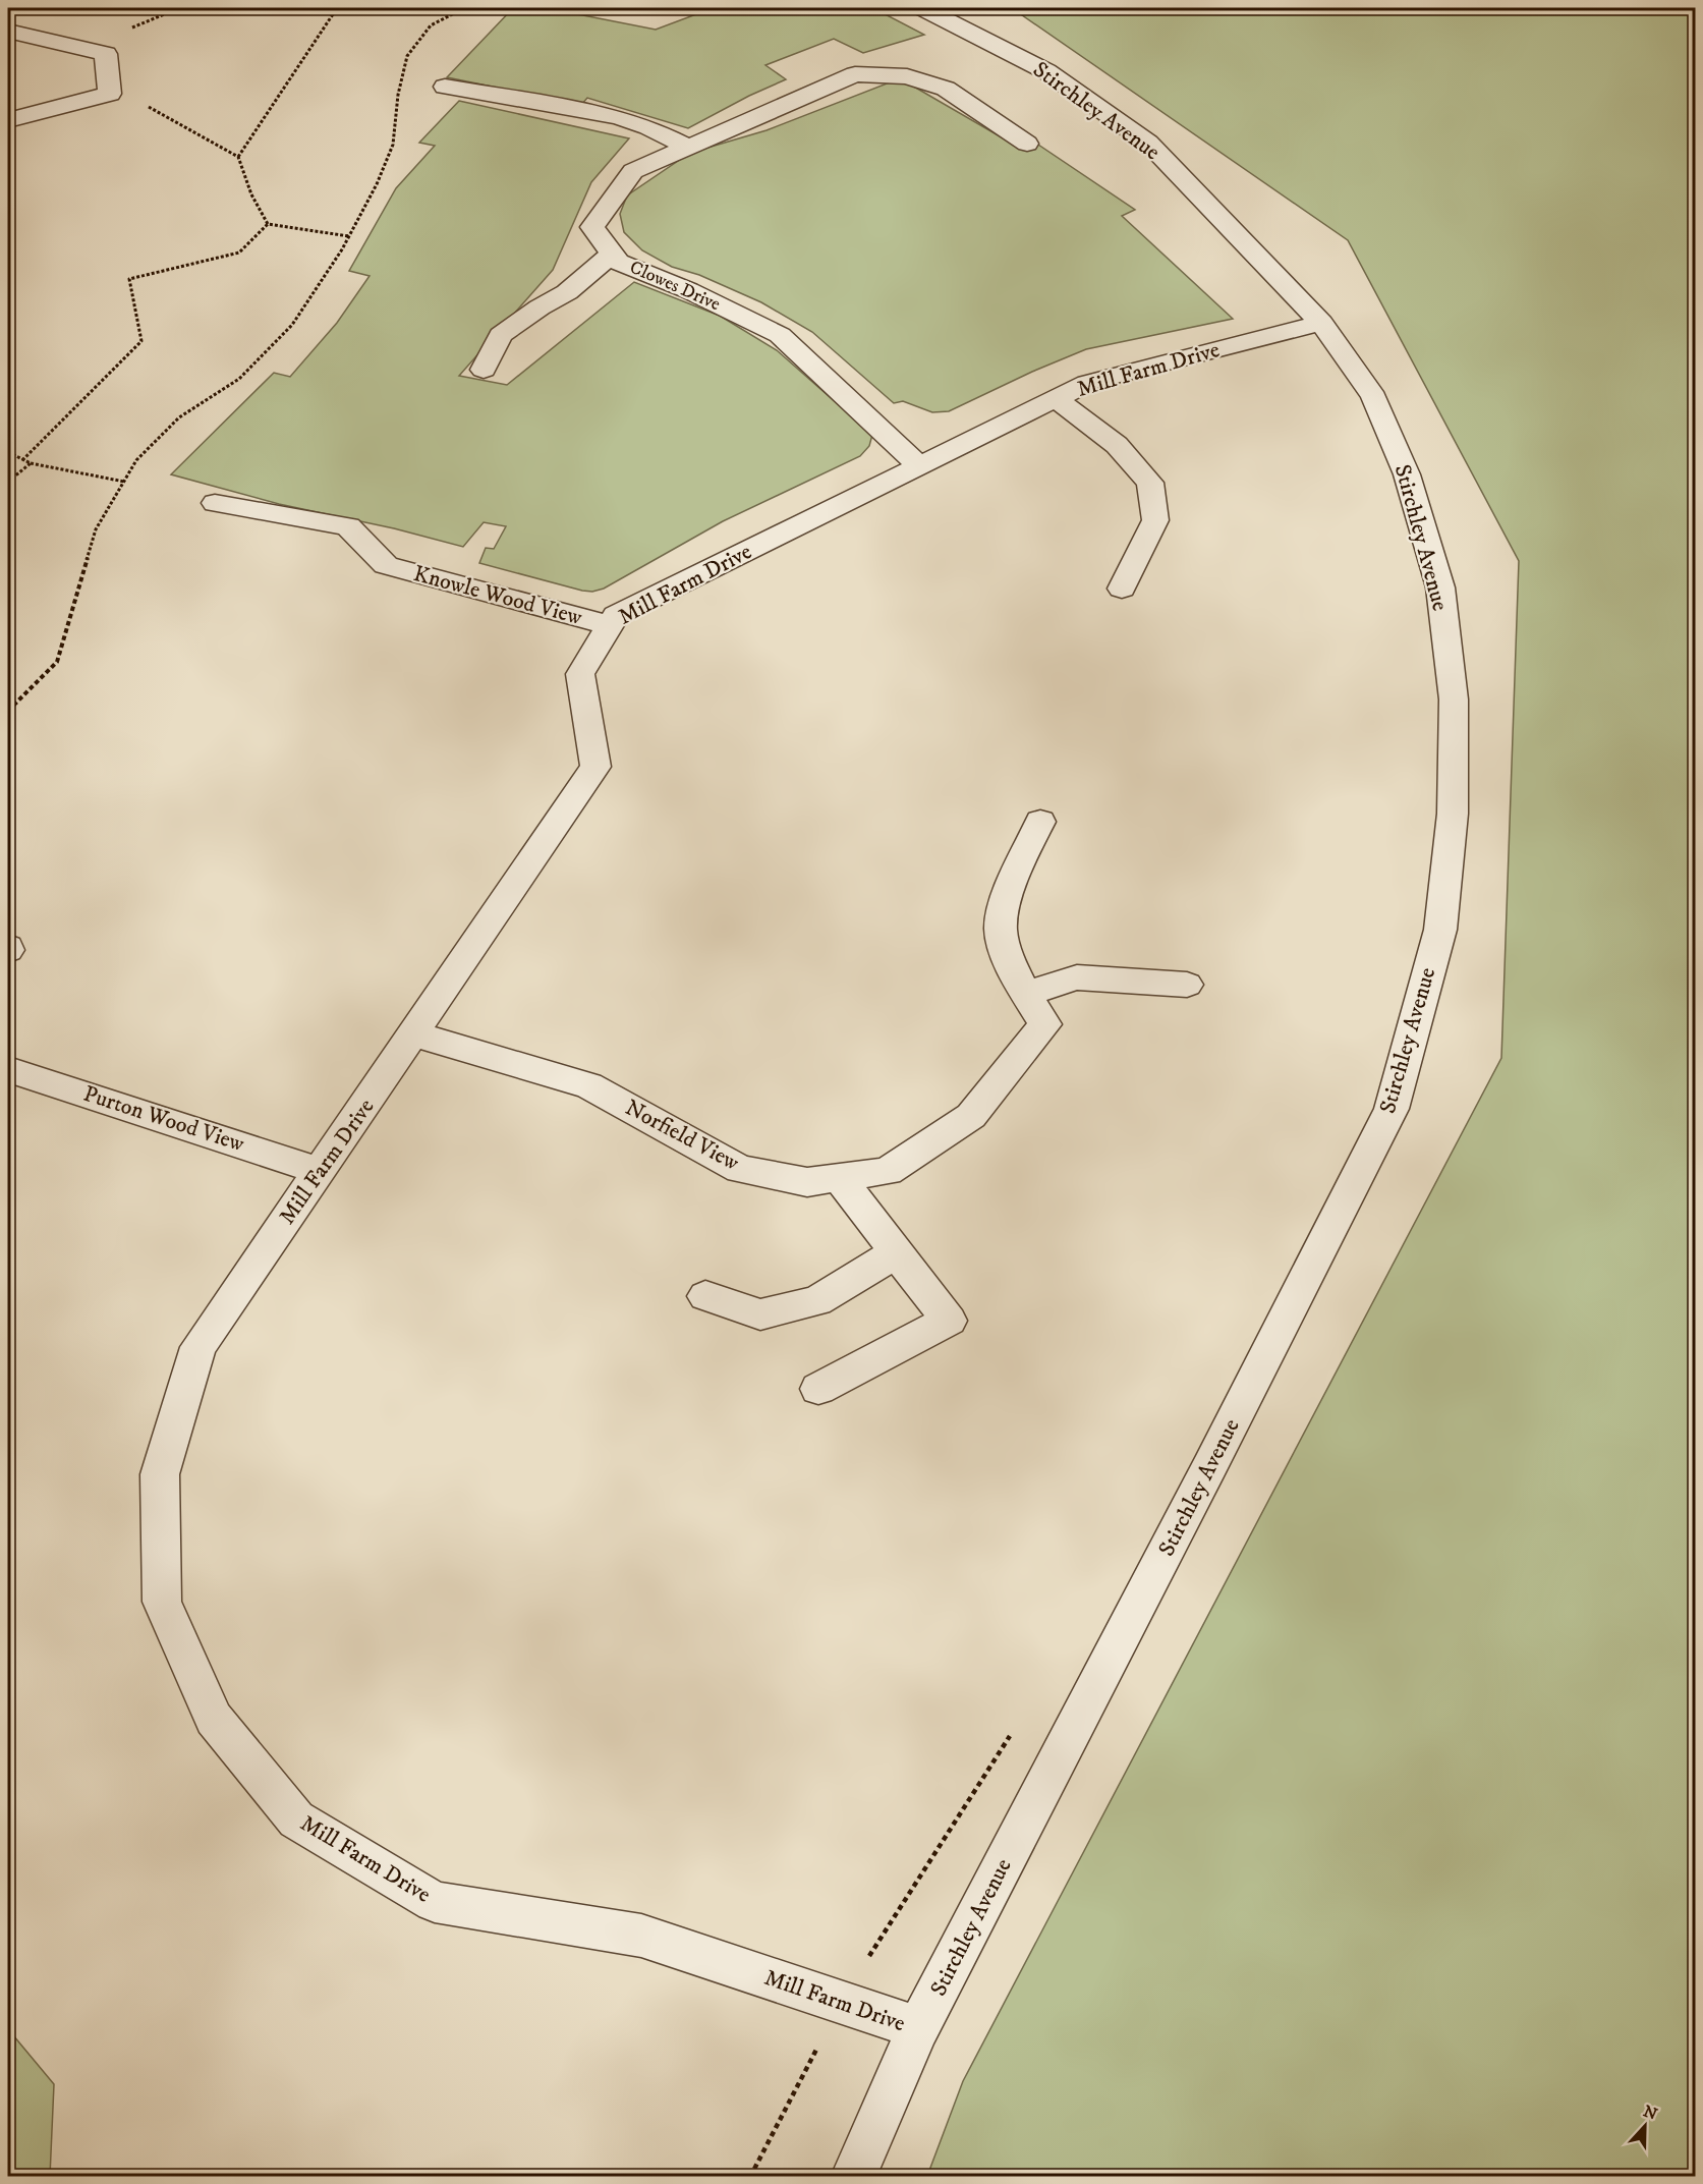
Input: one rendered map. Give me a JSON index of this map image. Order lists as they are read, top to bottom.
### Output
{
  "streets": {
    "street": [
      "Stirchley Avenue",
      "Clowes Drive",
      "Mill Farm Drive",
      "Knowle Wood View",
      "Purton Wood View",
      "Norfield View"
    ]
  },
  "crossings": [
    ["Stirchley Avenue", "Mill Farm Drive"],
    ["Clowes Drive", "Mill Farm Drive"],
    ["Mill Farm Drive", "Knowle Wood View"],
    ["Mill Farm Drive", "Purton Wood View"],
    ["Mill Farm Drive", "Norfield View"]
  ],
  "north": "top"
}
